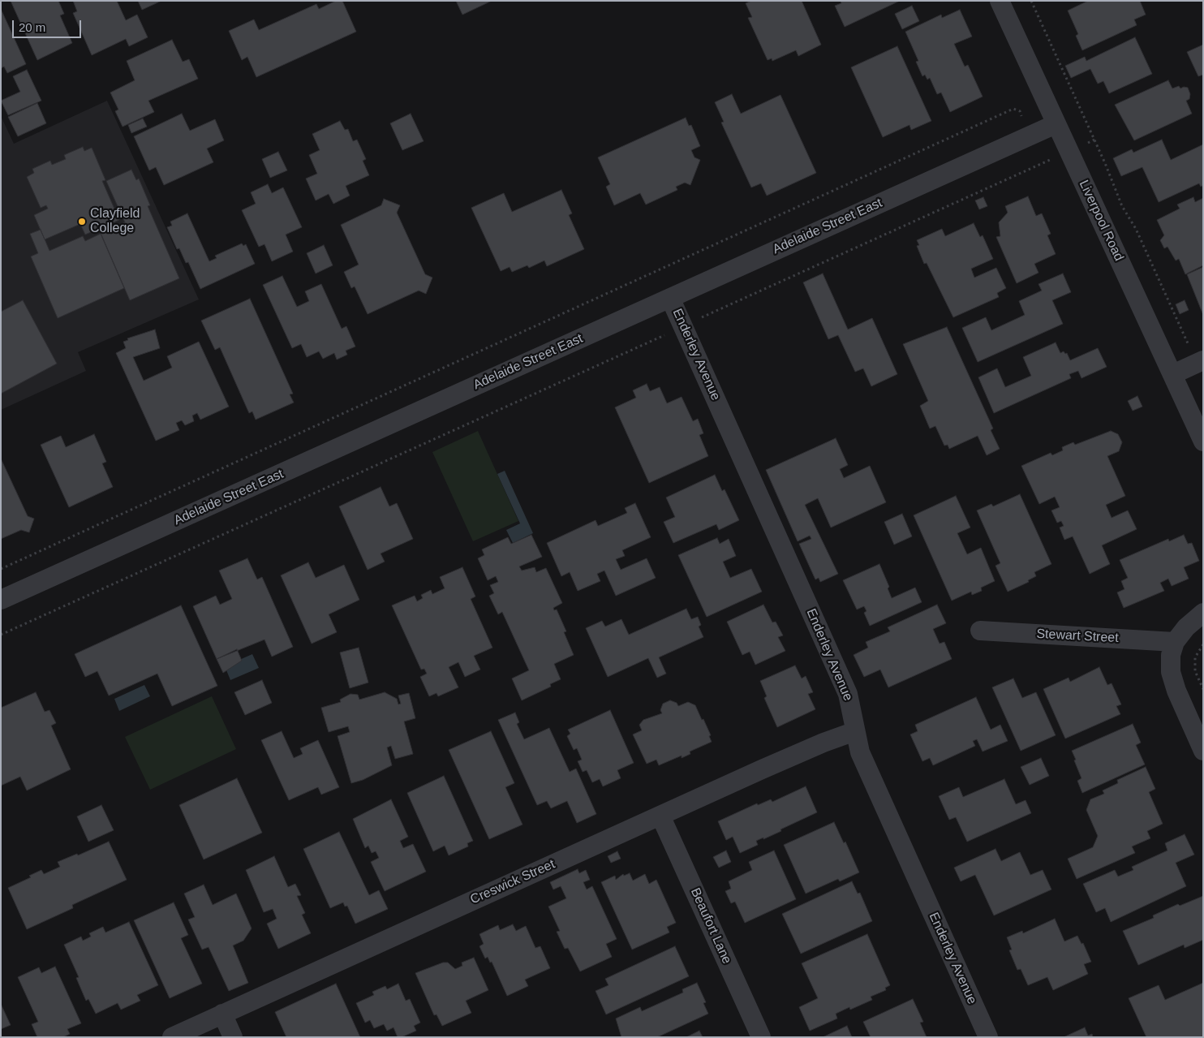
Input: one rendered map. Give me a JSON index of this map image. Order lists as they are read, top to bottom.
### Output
{
  "streets": {
    "street": [
      "Liverpool Road",
      "Adelaide Street East",
      "Enderley Avenue",
      "Stewart Street",
      "Creswick Street",
      "Beaufort Lane"
    ]
  },
  "crossings": [
    ["Liverpool Road", "Adelaide Street East"],
    ["Adelaide Street East", "Enderley Avenue"],
    ["Enderley Avenue", "Creswick Street"],
    ["Creswick Street", "Beaufort Lane"]
  ],
  "places": ["Clayfield College"],
  "scale_bar": "20 m"
}
